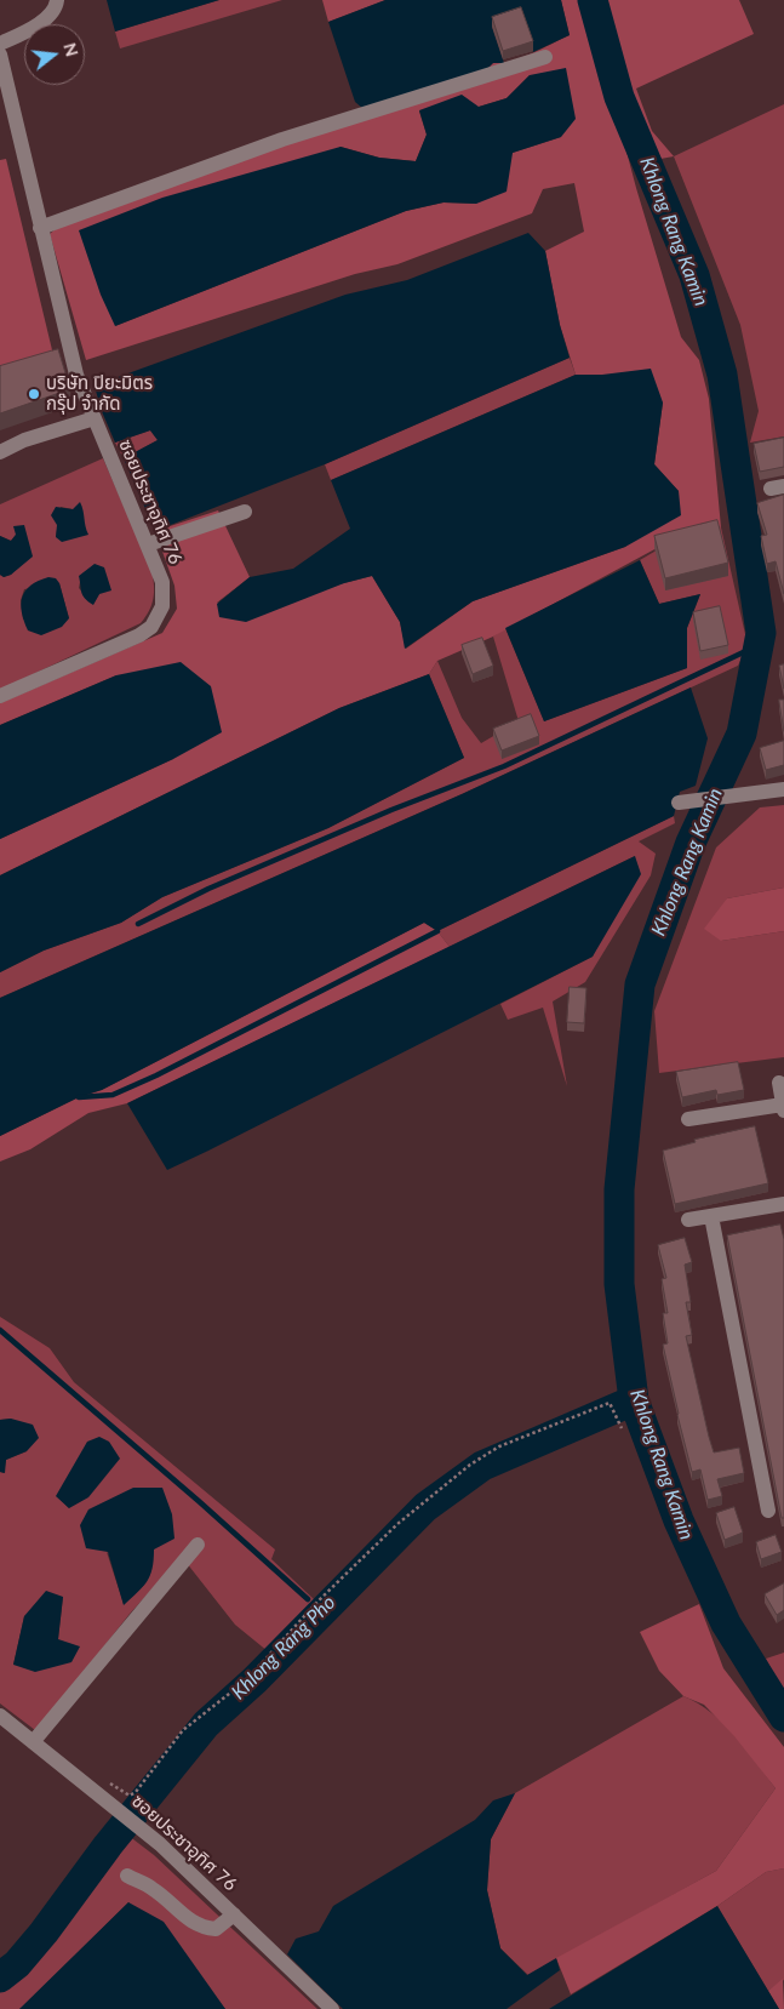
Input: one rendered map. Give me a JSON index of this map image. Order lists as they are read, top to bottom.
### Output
{
  "streets": {
    "street": ["ซอยประชาอุทิศ 76"]
  },
  "water": ["Khlong Rang Kamin", "Khlong Rang Pho"],
  "places": ["บริษัท ปิยะมิตร กรุ๊ป จำกัด"],
  "north": "right"
}
